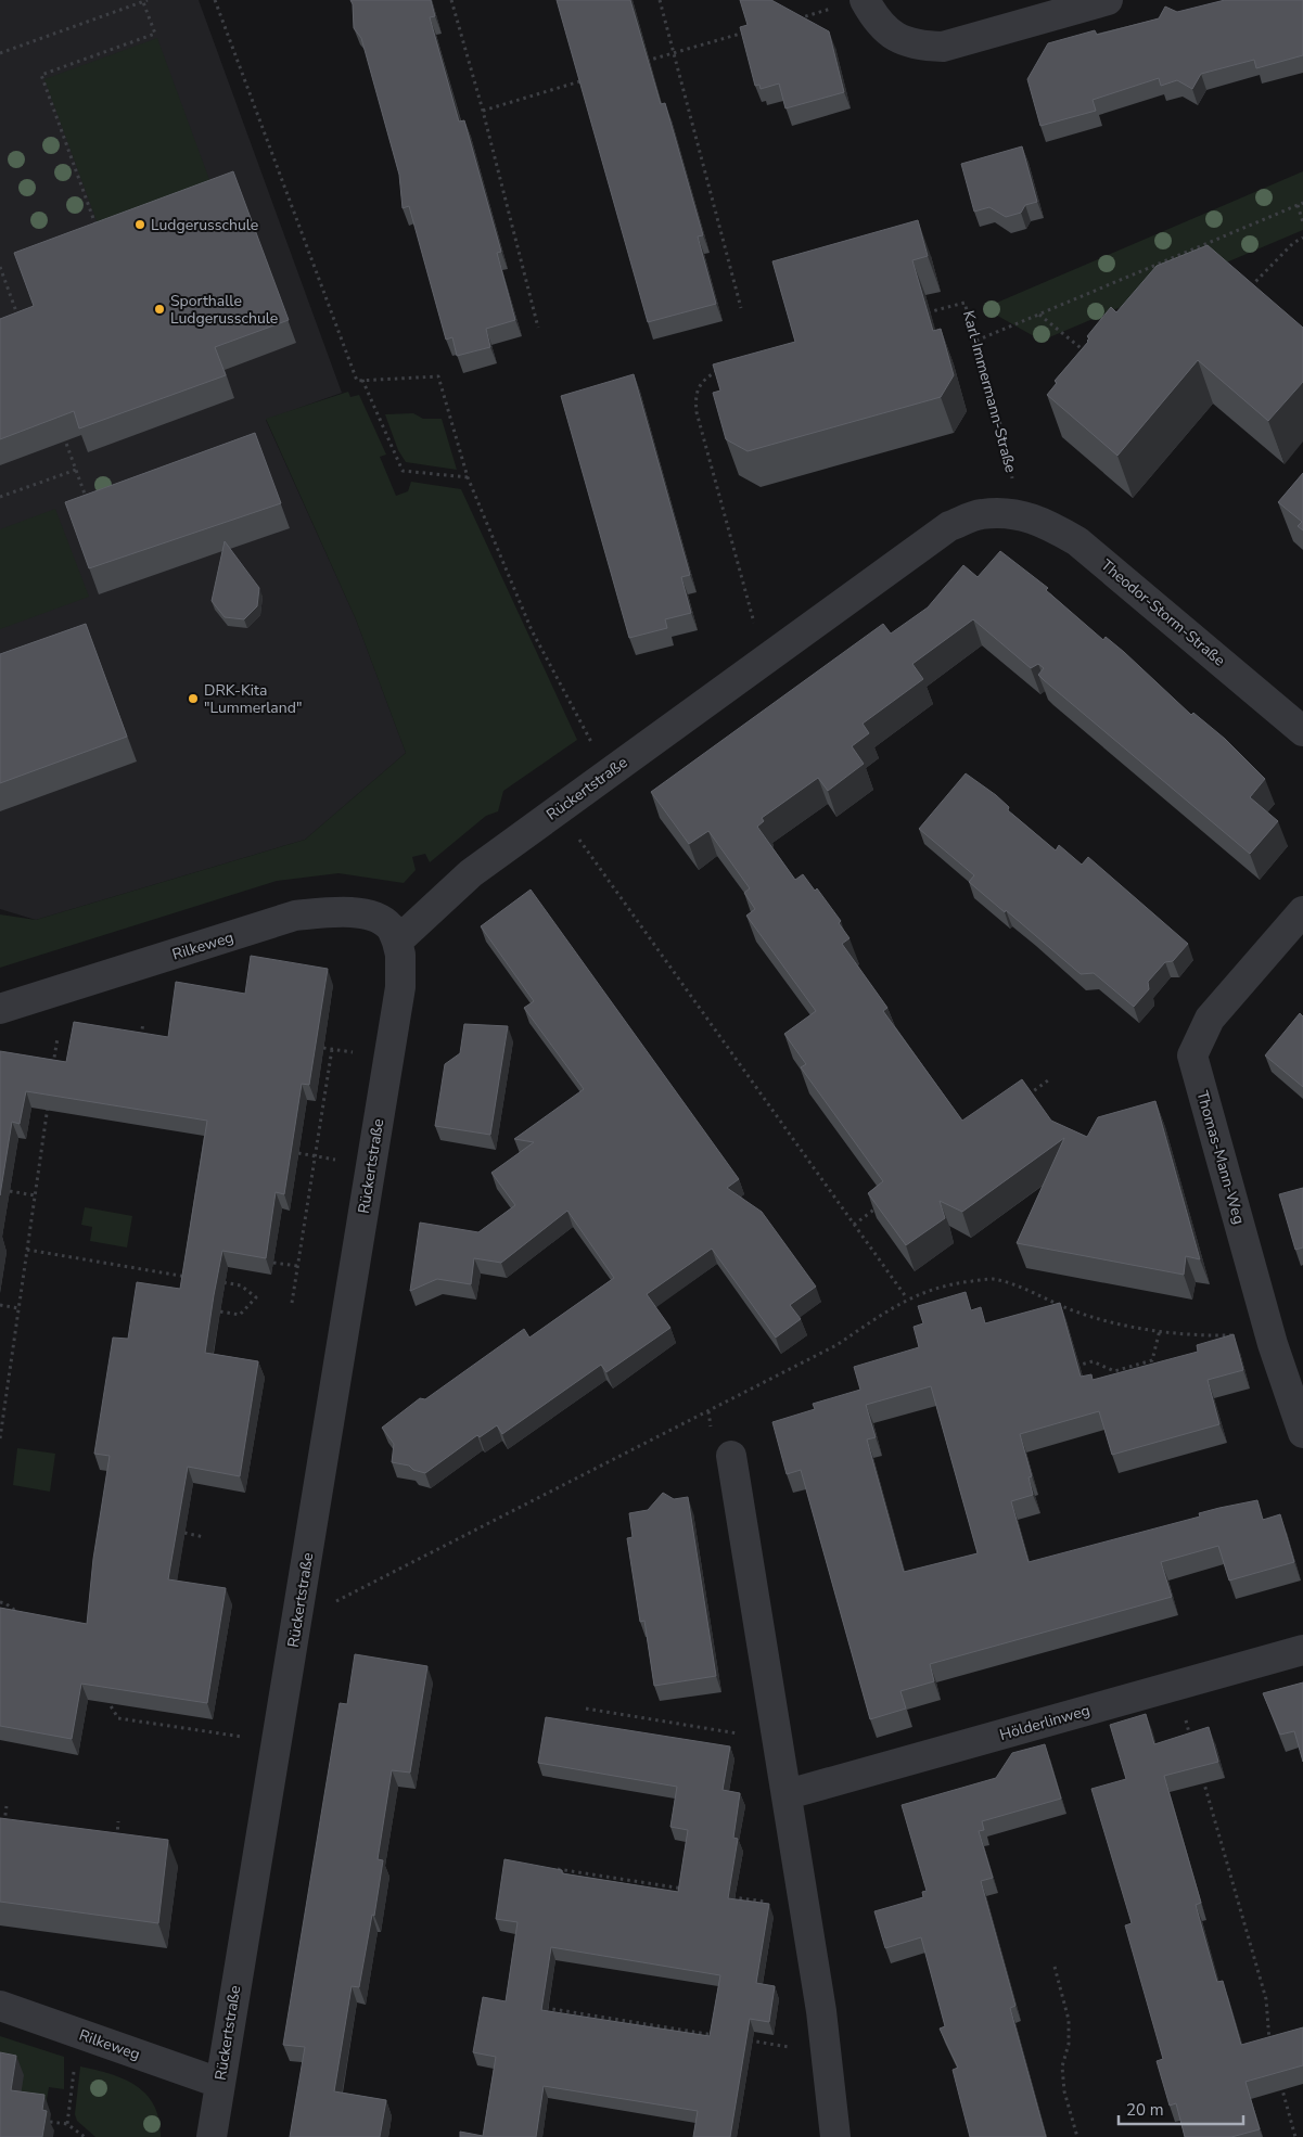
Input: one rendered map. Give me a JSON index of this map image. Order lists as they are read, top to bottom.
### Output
{
  "streets": {
    "street": [
      "Theodor-Storm-Straße",
      "Rückertstraße",
      "Rilkeweg",
      "Thomas-Mann-Weg",
      "Hölderlinweg"
    ],
    "path": ["Karl-Immermann-Straße"]
  },
  "crossings": [
    ["Karl-Immermann-Straße", "Theodor-Storm-Straße"],
    ["Karl-Immermann-Straße", "Rückertstraße"],
    ["Theodor-Storm-Straße", "Rückertstraße"],
    ["Rückertstraße", "Rilkeweg"]
  ],
  "places": ["Ludgerusschule", "Sporthalle Ludgerusschule", "DRK-Kita \"Lummerland\""],
  "scale_bar": "20 m"
}
